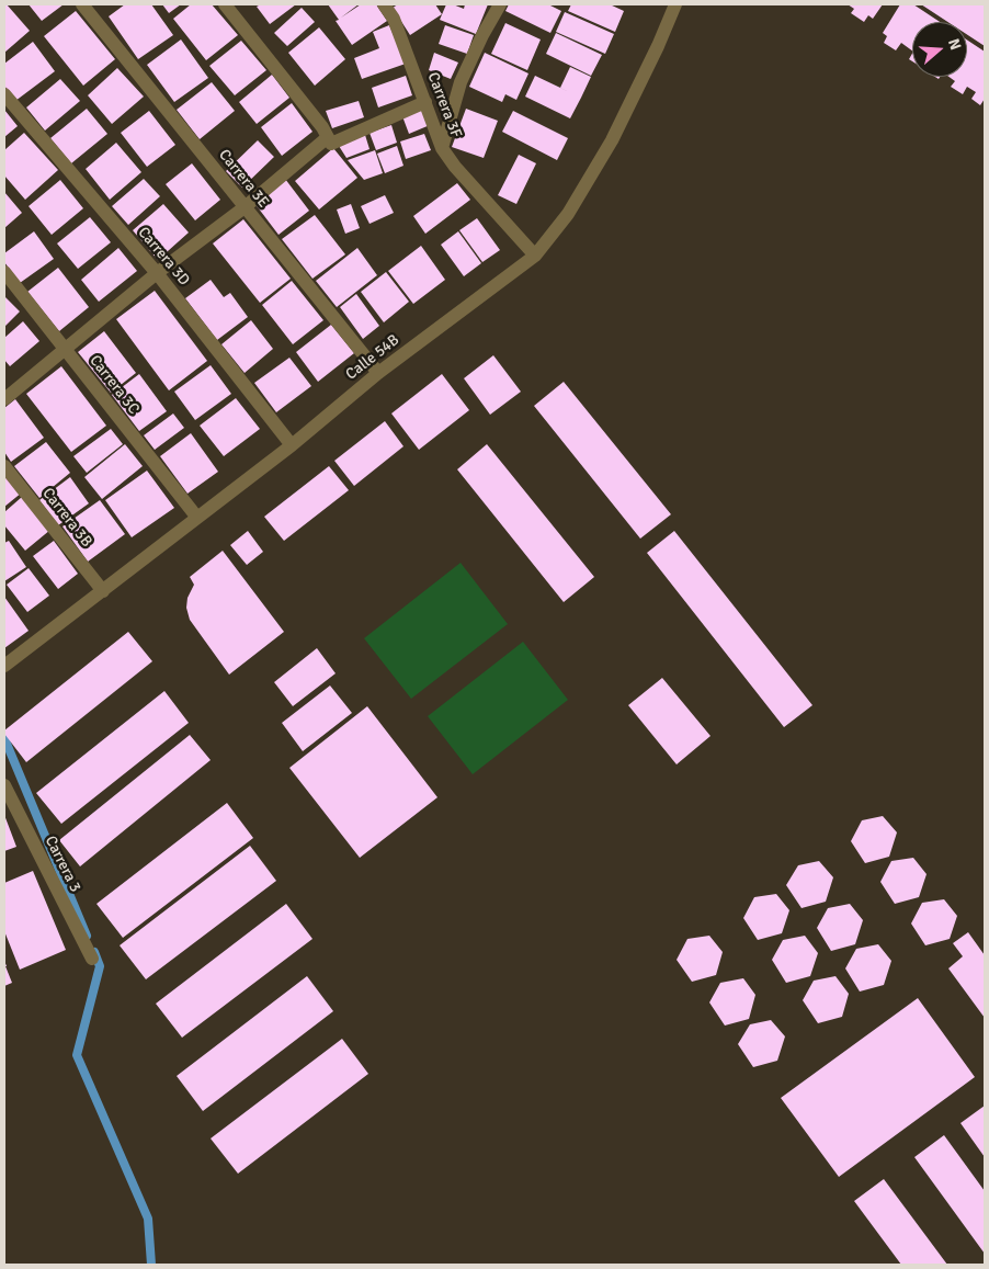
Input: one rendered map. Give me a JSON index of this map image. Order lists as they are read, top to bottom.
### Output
{
  "streets": {
    "street": [
      "Carrera 3F",
      "Carrera 3E",
      "Carrera 3D",
      "Calle 54B",
      "Carrera 3C",
      "Carrera 3B",
      "Carrera 3"
    ]
  },
  "crossings": [
    ["Carrera 3F", "Calle 54B"],
    ["Carrera 3E", "Calle 54B"],
    ["Carrera 3D", "Calle 54B"],
    ["Calle 54B", "Carrera 3C"],
    ["Calle 54B", "Carrera 3B"]
  ],
  "north": "right"
}
